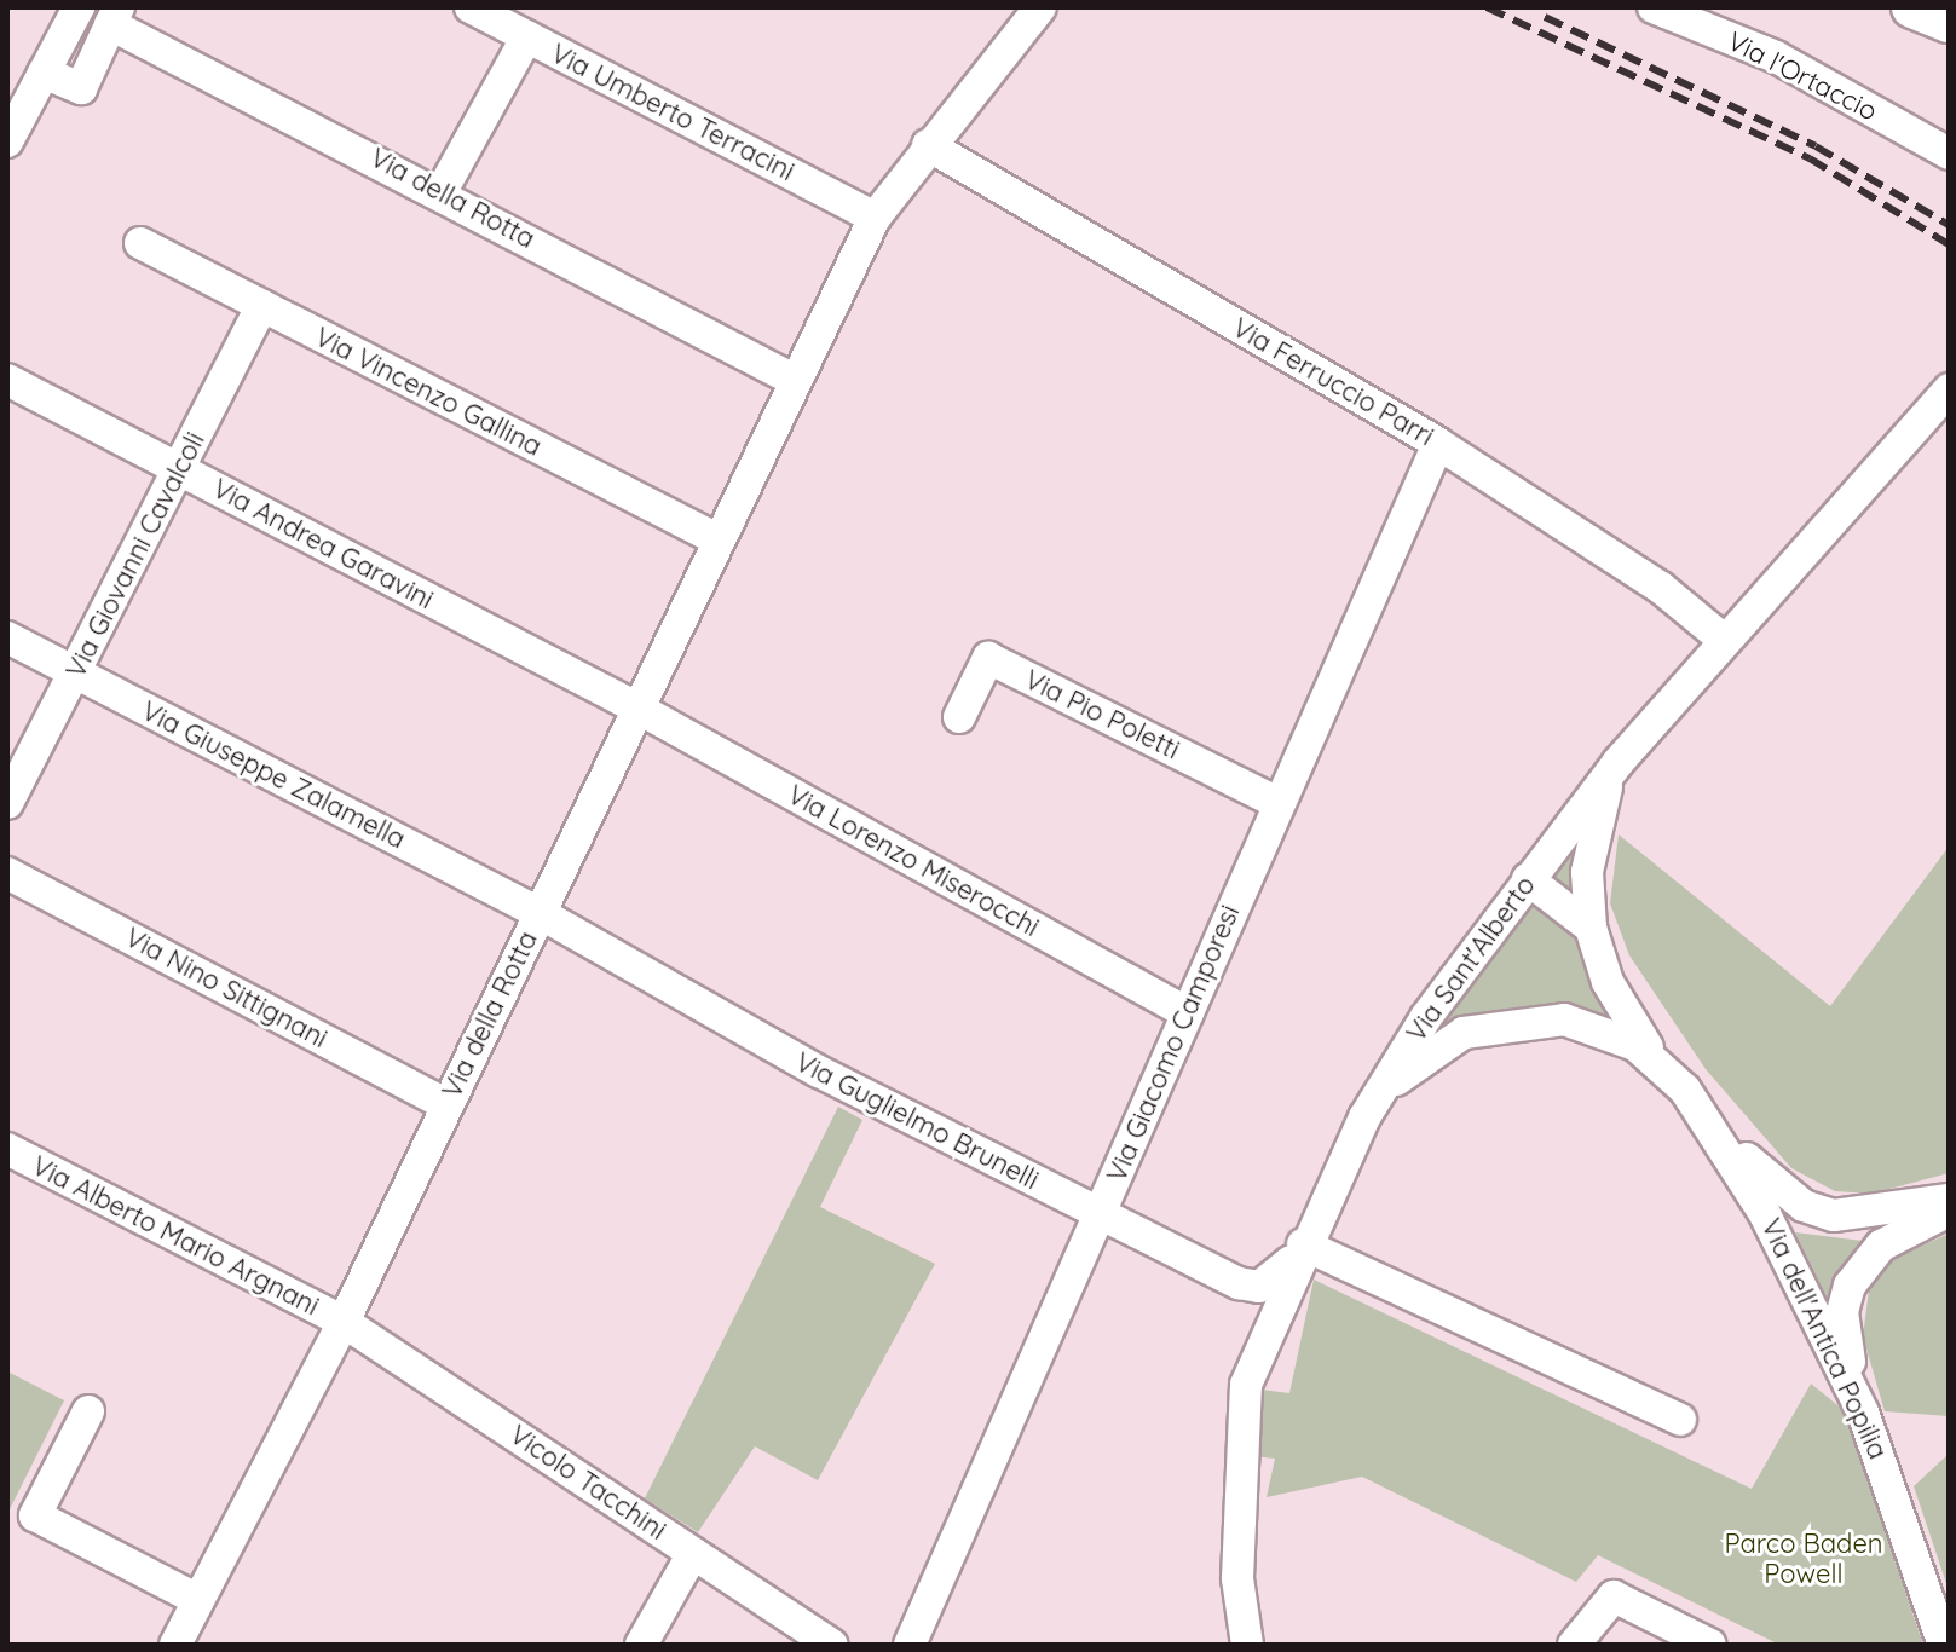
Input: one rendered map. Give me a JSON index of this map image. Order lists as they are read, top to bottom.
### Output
{
  "streets": {
    "street": [
      "Via l'Ortaccio",
      "Via Umberto Terracini",
      "Via della Rotta",
      "Via Ferruccio Parri",
      "Via Vincenzo Gallina",
      "Via Andrea Garavini",
      "Via Giovanni Cavalcoli",
      "Via Pio Poletti",
      "Via Giuseppe Zalamella",
      "Via Lorenzo Miserocchi",
      "Via Sant'Alberto",
      "Via Nino Sittignani",
      "Via Giacomo Camporesi",
      "Via Guglielmo Brunelli",
      "Via Alberto Mario Argnani",
      "Via dell'Antica Popilia",
      "Vicolo Tacchini"
    ]
  },
  "crossings": [
    ["Via Umberto Terracini", "Via della Rotta"],
    ["Via della Rotta", "Via Ferruccio Parri"],
    ["Via della Rotta", "Via Vincenzo Gallina"],
    ["Via della Rotta", "Via Andrea Garavini"],
    ["Via della Rotta", "Via Giuseppe Zalamella"],
    ["Via della Rotta", "Via Lorenzo Miserocchi"],
    ["Via della Rotta", "Via Nino Sittignani"],
    ["Via della Rotta", "Via Guglielmo Brunelli"],
    ["Via della Rotta", "Via Alberto Mario Argnani"],
    ["Via della Rotta", "Vicolo Tacchini"],
    ["Via Ferruccio Parri", "Via Sant'Alberto"],
    ["Via Ferruccio Parri", "Via Giacomo Camporesi"],
    ["Via Vincenzo Gallina", "Via Giovanni Cavalcoli"],
    ["Via Andrea Garavini", "Via Giovanni Cavalcoli"],
    ["Via Andrea Garavini", "Via Lorenzo Miserocchi"],
    ["Via Giovanni Cavalcoli", "Via Giuseppe Zalamella"],
    ["Via Pio Poletti", "Via Giacomo Camporesi"],
    ["Via Giuseppe Zalamella", "Via Guglielmo Brunelli"],
    ["Via Lorenzo Miserocchi", "Via Giacomo Camporesi"],
    ["Via Sant'Alberto", "Via Guglielmo Brunelli"],
    ["Via Sant'Alberto", "Via dell'Antica Popilia"],
    ["Via Giacomo Camporesi", "Via Guglielmo Brunelli"],
    ["Via Alberto Mario Argnani", "Vicolo Tacchini"]
  ],
  "parks": ["Parco Baden Powell"]
}
